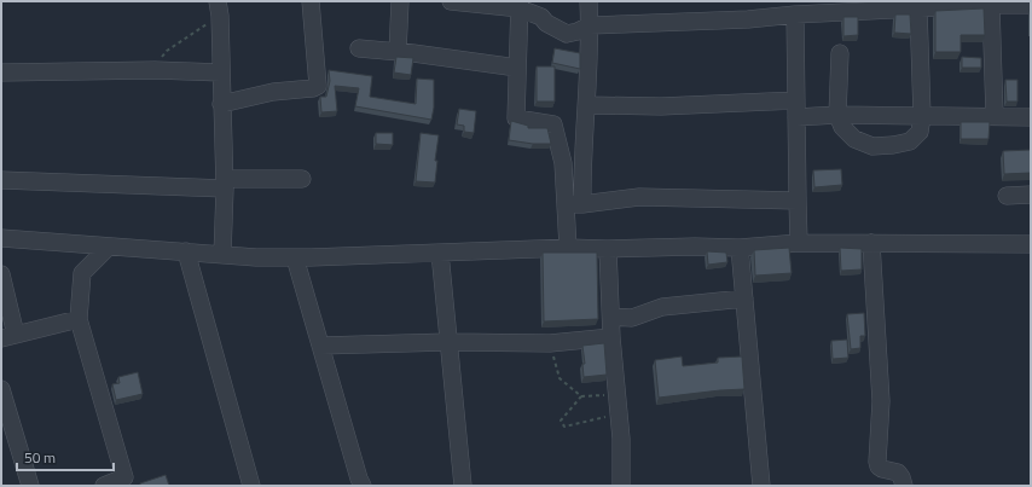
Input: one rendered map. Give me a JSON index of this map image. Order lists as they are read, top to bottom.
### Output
{
  "scale_bar": "50 m"
}
